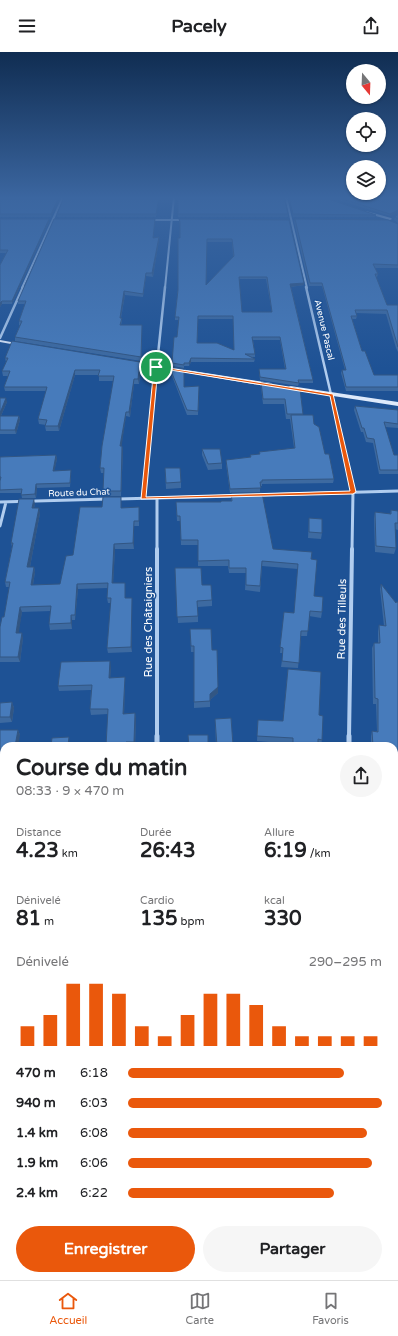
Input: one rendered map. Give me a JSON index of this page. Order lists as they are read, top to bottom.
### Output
{
  "streets": {
    "street": [
      "Avenue Pascal",
      "Route du Chat",
      "Rue des Tilleuls",
      "Rue des Châtaigniers"
    ]
  },
  "crossings": [
    ["Avenue Pascal", "Rue des Tilleuls"],
    ["Route du Chat", "Rue des Châtaigniers"]
  ],
  "north": "bottom",
  "page": {
    "header": "Pacely",
    "heading": ["Course du matin", "08:33 · 9 × 470 m"],
    "stats": [
      ["Distance", "4.23 km"],
      ["Durée", "26:43"],
      ["Allure", "6:19 /km"],
      ["Dénivelé", "81 m"],
      ["Cardio", "135 bpm"],
      ["kcal", "330"]
    ],
    "chart": ["Dénivelé", "290–295 m"],
    "list": [
      {
        "name": "470 m",
        "note": "6:18"
      },
      {
        "name": "940 m",
        "note": "6:03"
      },
      {
        "name": "1.4 km",
        "note": "6:08"
      },
      {
        "name": "1.9 km",
        "note": "6:06"
      },
      {
        "name": "2.4 km",
        "note": "6:22"
      }
    ],
    "buttons": ["Enregistrer", "Partager"],
    "tabs": ["Accueil", "Carte", "Favoris"]
  }
}
